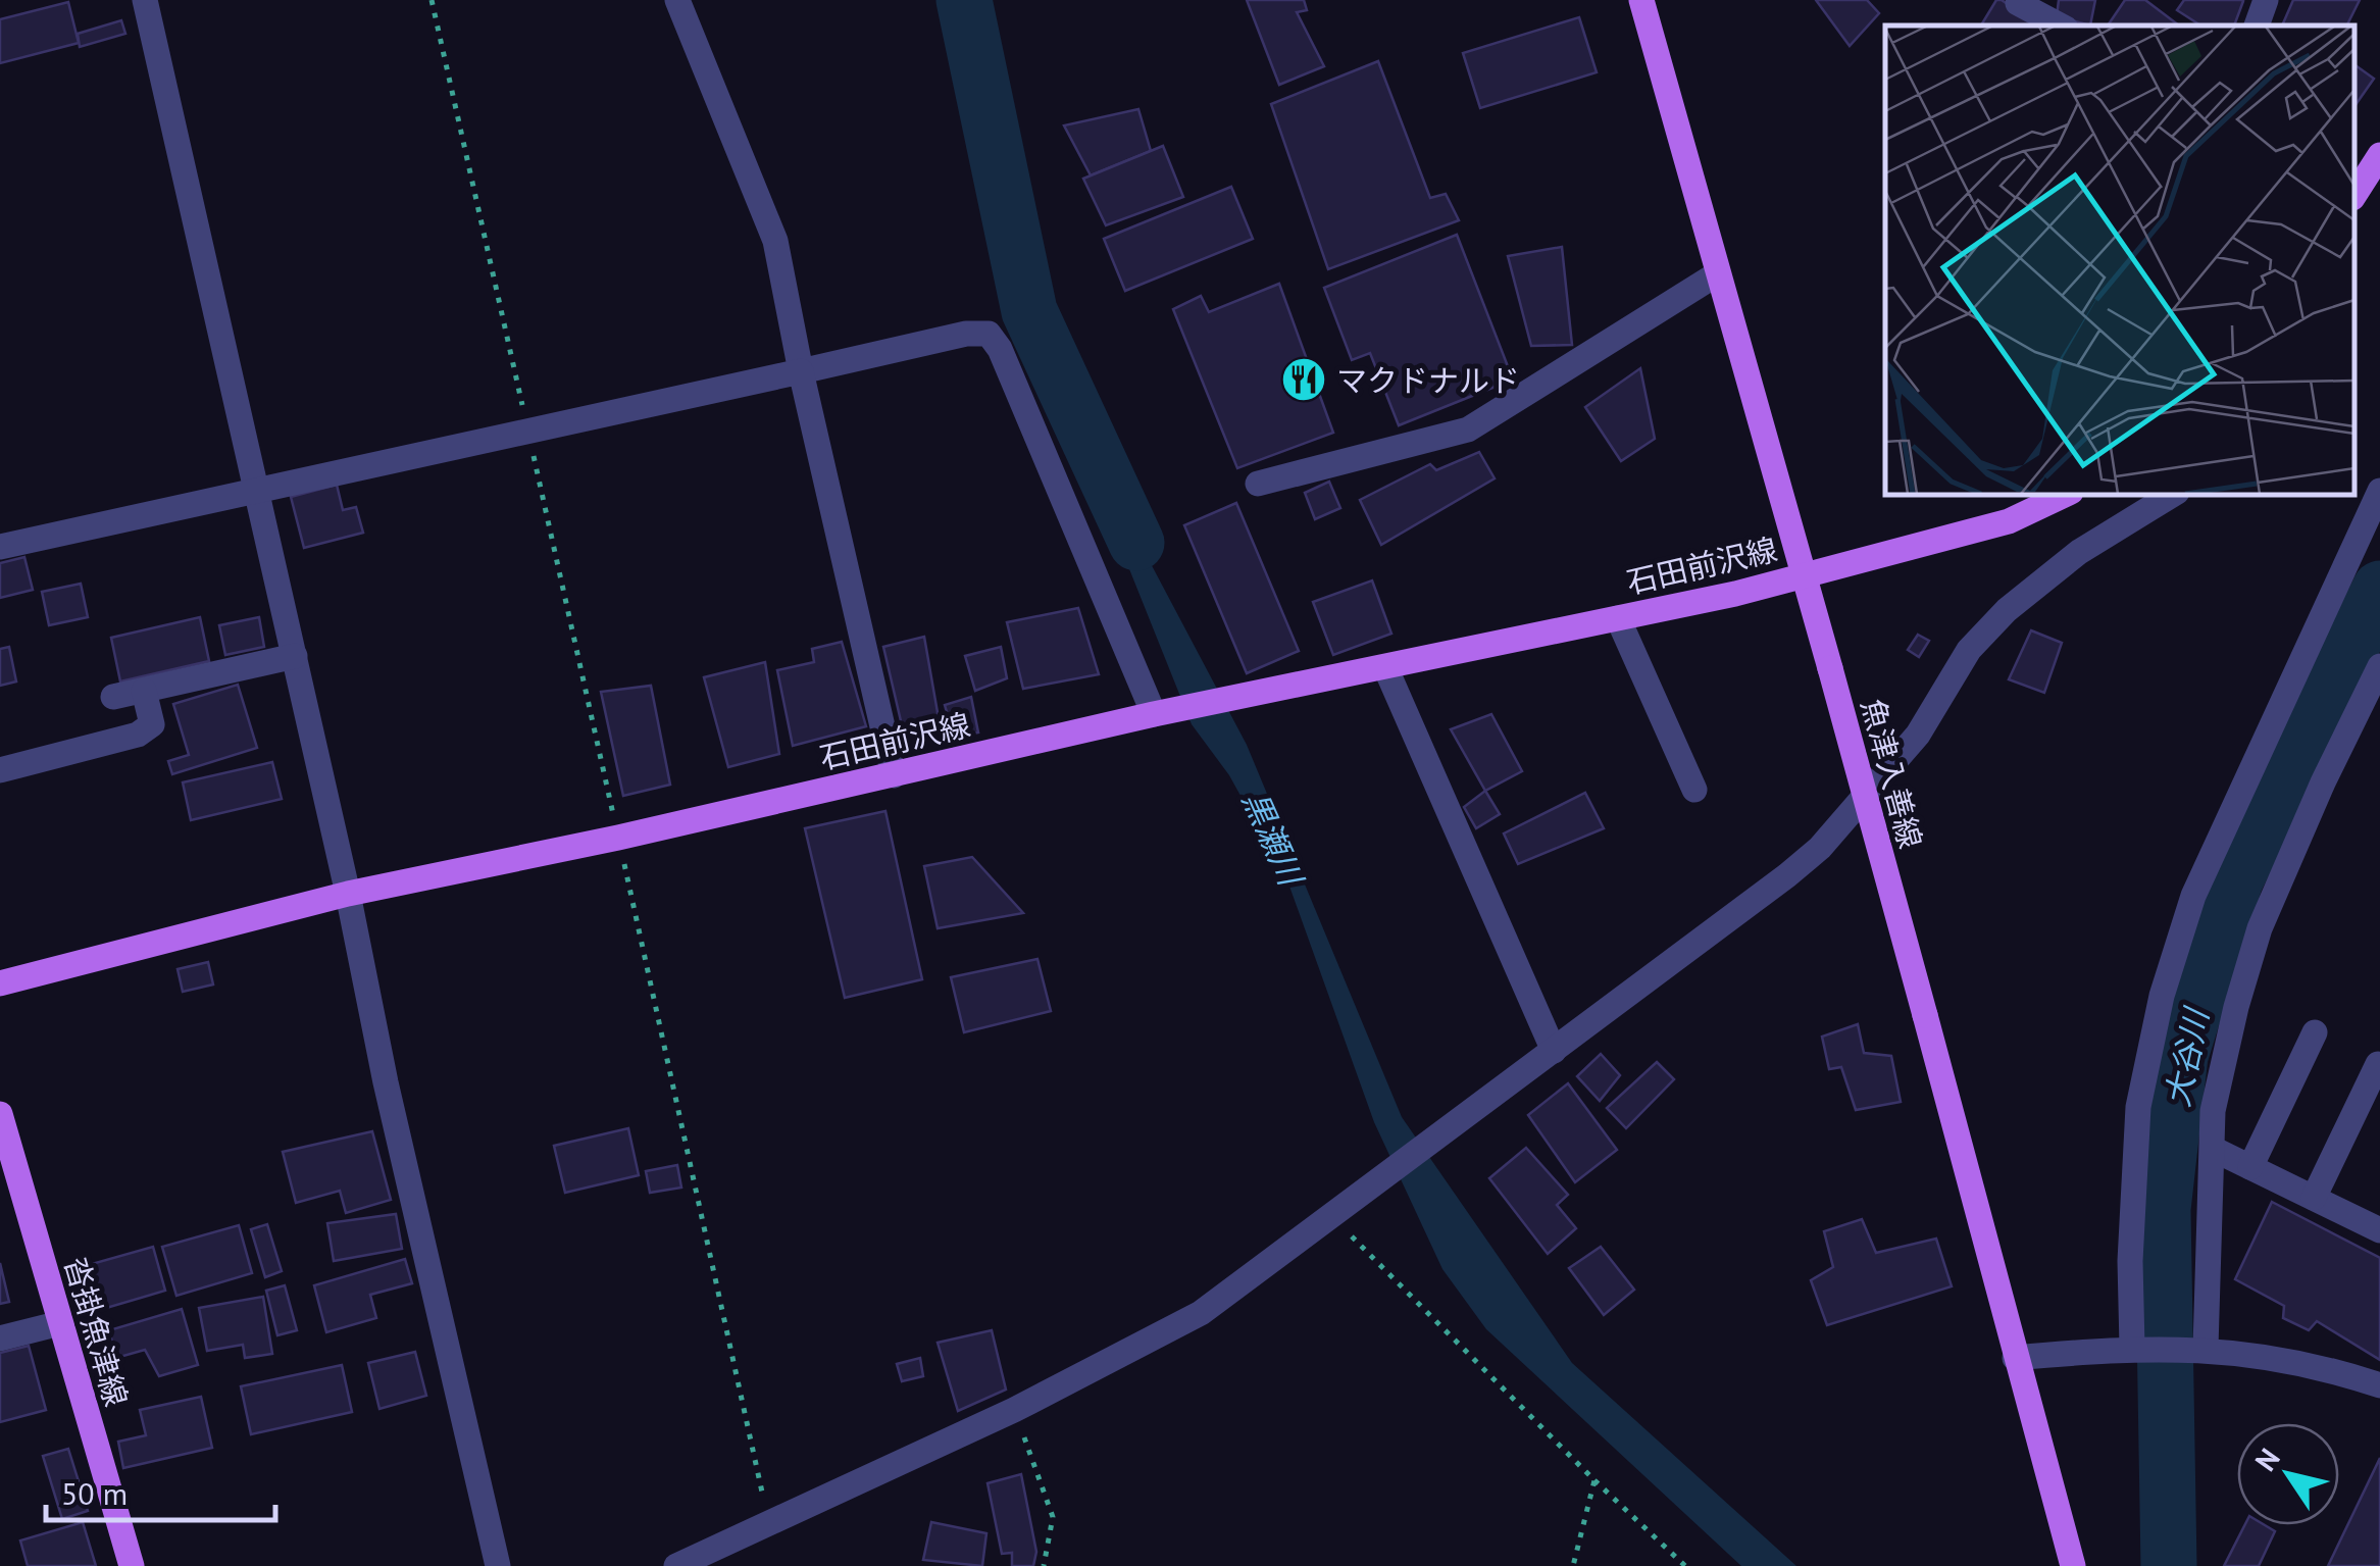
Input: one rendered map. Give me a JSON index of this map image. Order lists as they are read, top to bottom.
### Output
{
  "streets": {
    "main road": ["石田前沢線", "魚津入善線", "沓掛魚津線"]
  },
  "crossings": [
    ["石田前沢線", "魚津入善線"]
  ],
  "water": ["黒瀬川", "大谷川"],
  "places": {
    "restaurant": ["マクドナルド"]
  },
  "scale_bar": "50 m",
  "north": "top left"
}
